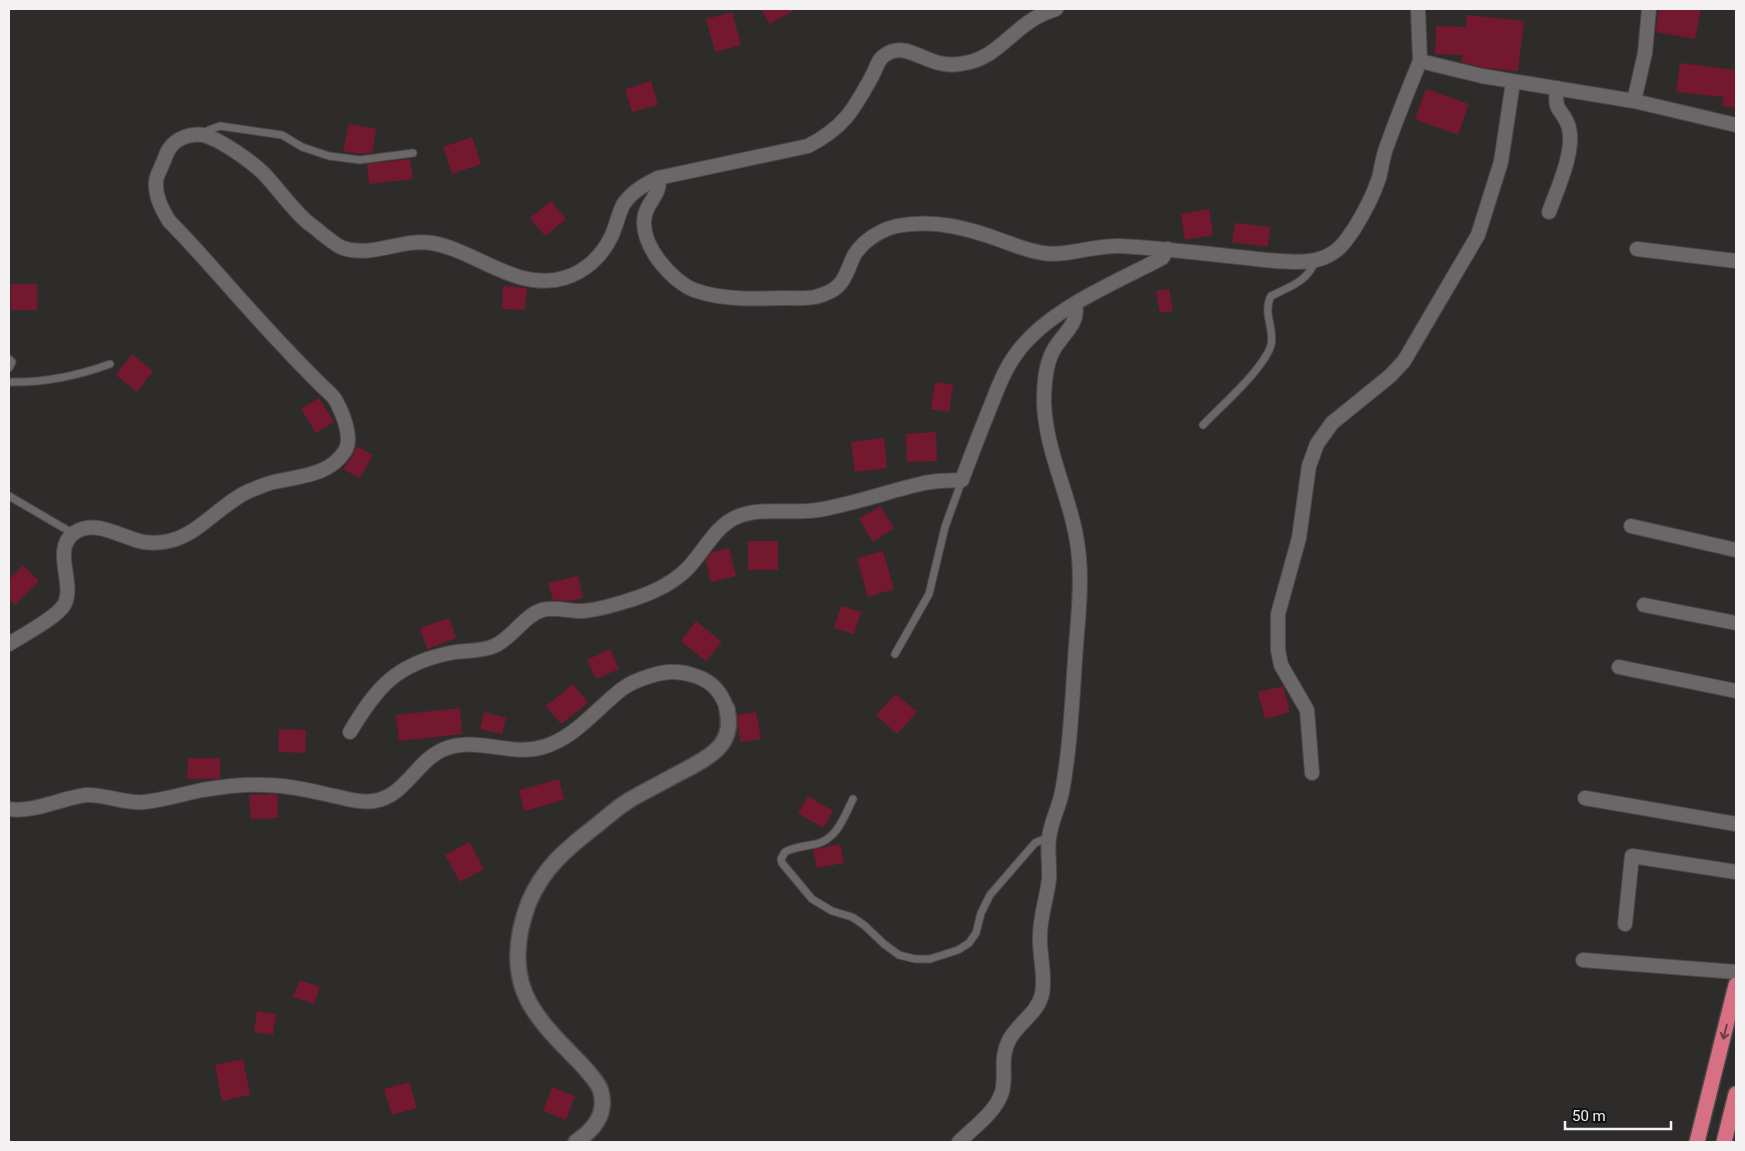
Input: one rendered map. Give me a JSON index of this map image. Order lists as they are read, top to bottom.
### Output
{
  "scale_bar": "50 m"
}
